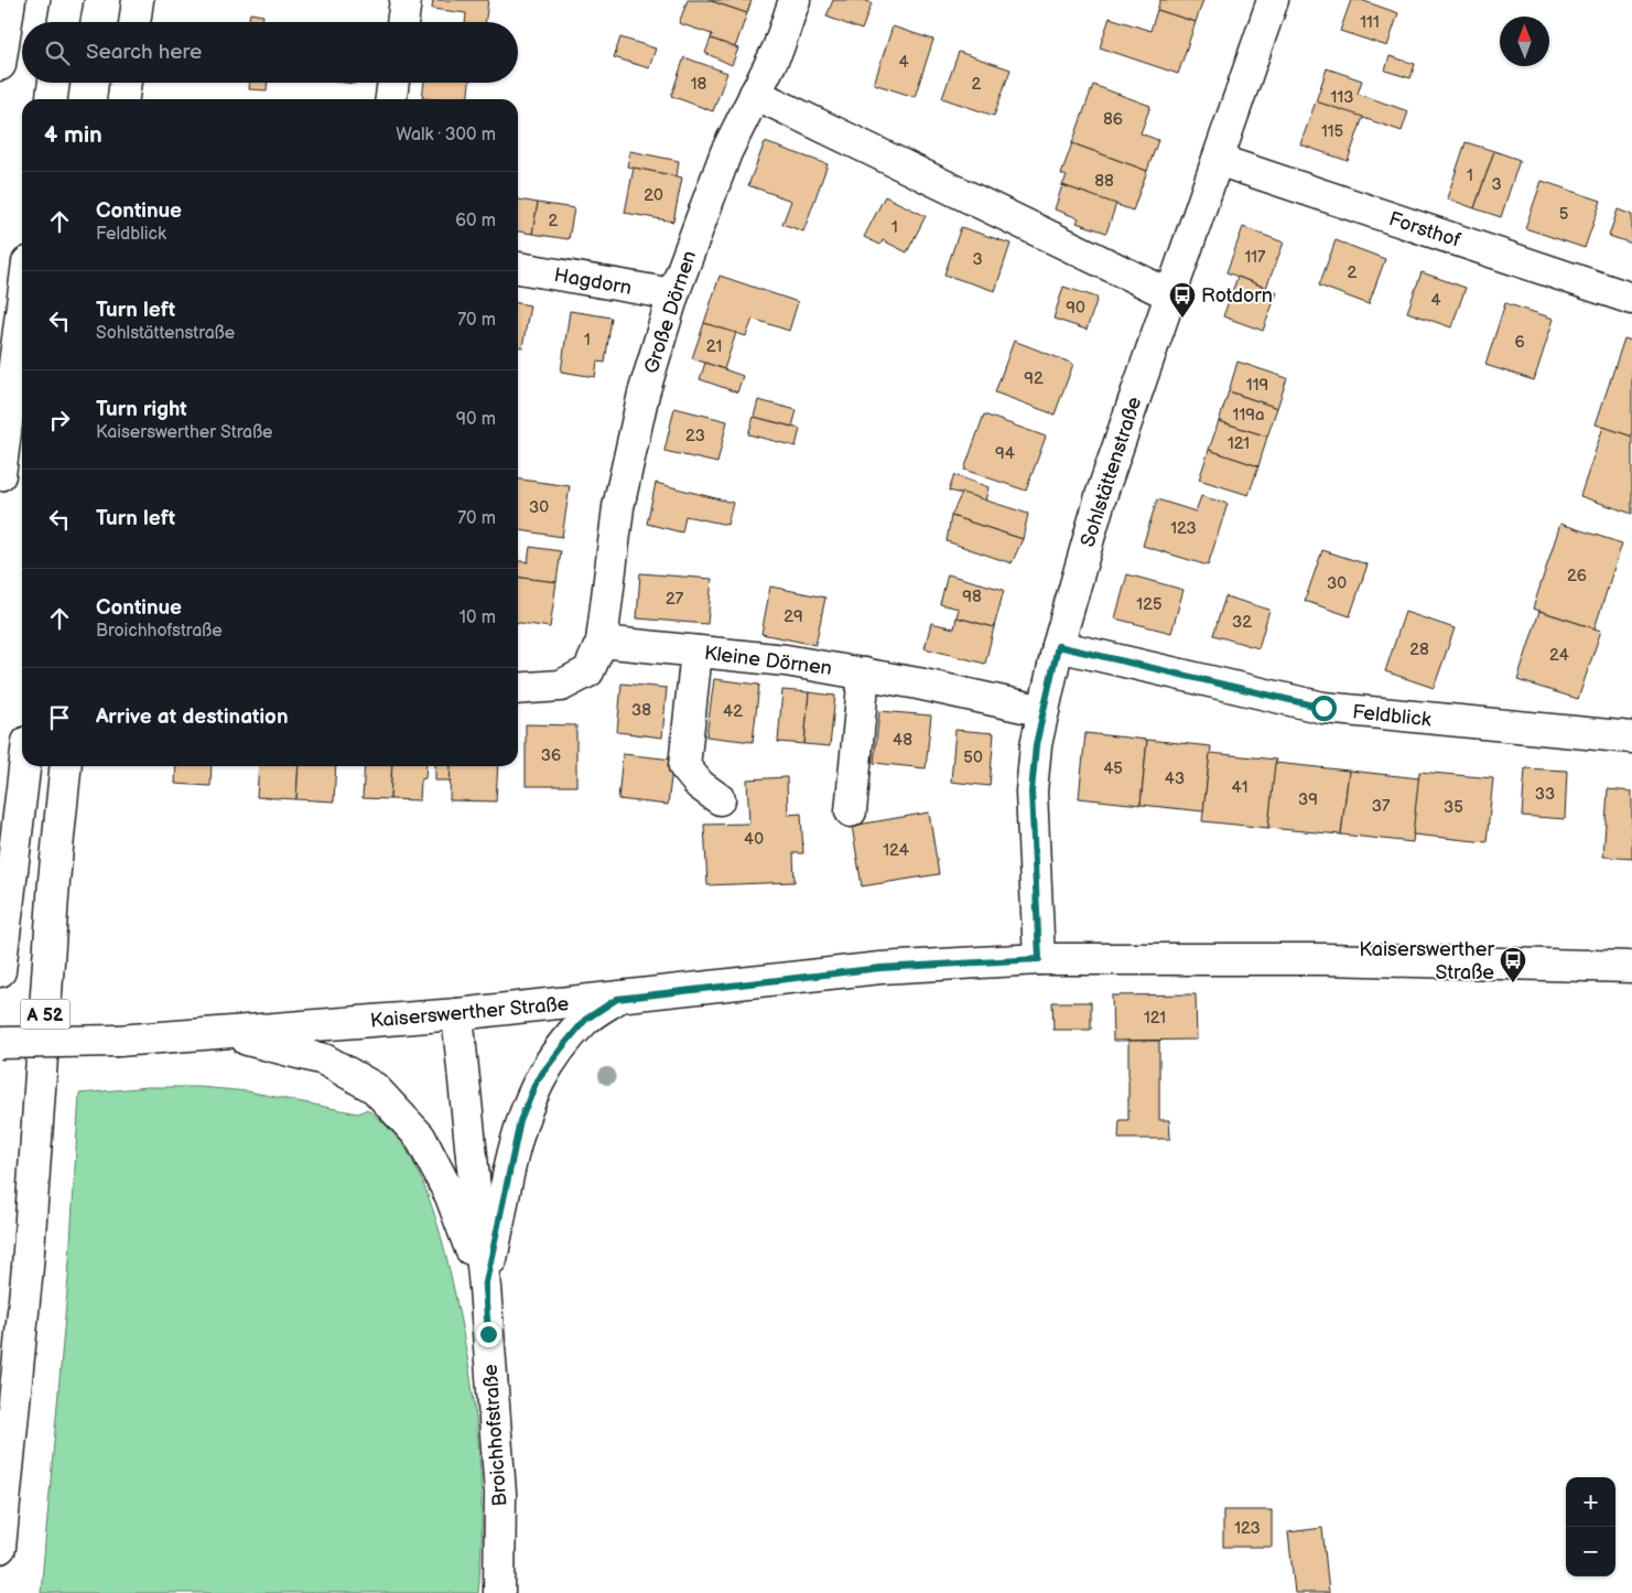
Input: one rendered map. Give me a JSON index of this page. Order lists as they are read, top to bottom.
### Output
{
  "streets": {
    "main road": [
      "Forsthof",
      "Hagdorn",
      "Große Dörnen",
      "Sohlstättenstraße",
      "Kleine Dörnen",
      "Feldblick",
      "Kaiserswerther Straße",
      "A 52",
      "Broichhofstraße"
    ]
  },
  "crossings": [
    ["Forsthof", "Sohlstättenstraße"],
    ["Hagdorn", "Große Dörnen"],
    ["Große Dörnen", "Kleine Dörnen"],
    ["Sohlstättenstraße", "Kleine Dörnen"],
    ["Sohlstättenstraße", "Feldblick"],
    ["Sohlstättenstraße", "Kaiserswerther Straße"],
    ["Kaiserswerther Straße", "Broichhofstraße"]
  ],
  "places": {
    "bus stop": ["Rotdorn", "Kaiserswerther Straße"]
  },
  "house_numbers": [
    "111",
    "4",
    "18",
    "2",
    "113",
    "86",
    "115",
    "1",
    "88",
    "3",
    "20",
    "5",
    "2",
    "1",
    "117",
    "3",
    "2",
    "4",
    "90",
    "1",
    "6",
    "21",
    "92",
    "119",
    "119a",
    "23",
    "121",
    "94",
    "30",
    "123",
    "26",
    "30",
    "98",
    "27",
    "125",
    "29",
    "32",
    "28",
    "24",
    "38",
    "42",
    "48",
    "36",
    "50",
    "45",
    "43",
    "41",
    "33",
    "39",
    "37",
    "35",
    "40",
    "124",
    "121",
    "123"
  ],
  "north": "top",
  "page": {
    "search": "Search here",
    "heading": ["4 min", "Walk · 300 m"],
    "list": [
      ["Continue", "Feldblick", "60 m"],
      ["Turn left", "Sohlstättenstraße", "70 m"],
      ["Turn right", "Kaiserswerther Straße", "90 m"],
      ["Turn left", "70 m"],
      ["Continue", "Broichhofstraße", "10 m"],
      "Arrive at destination"
    ],
    "map_buttons": ["+", "−"]
  }
}
